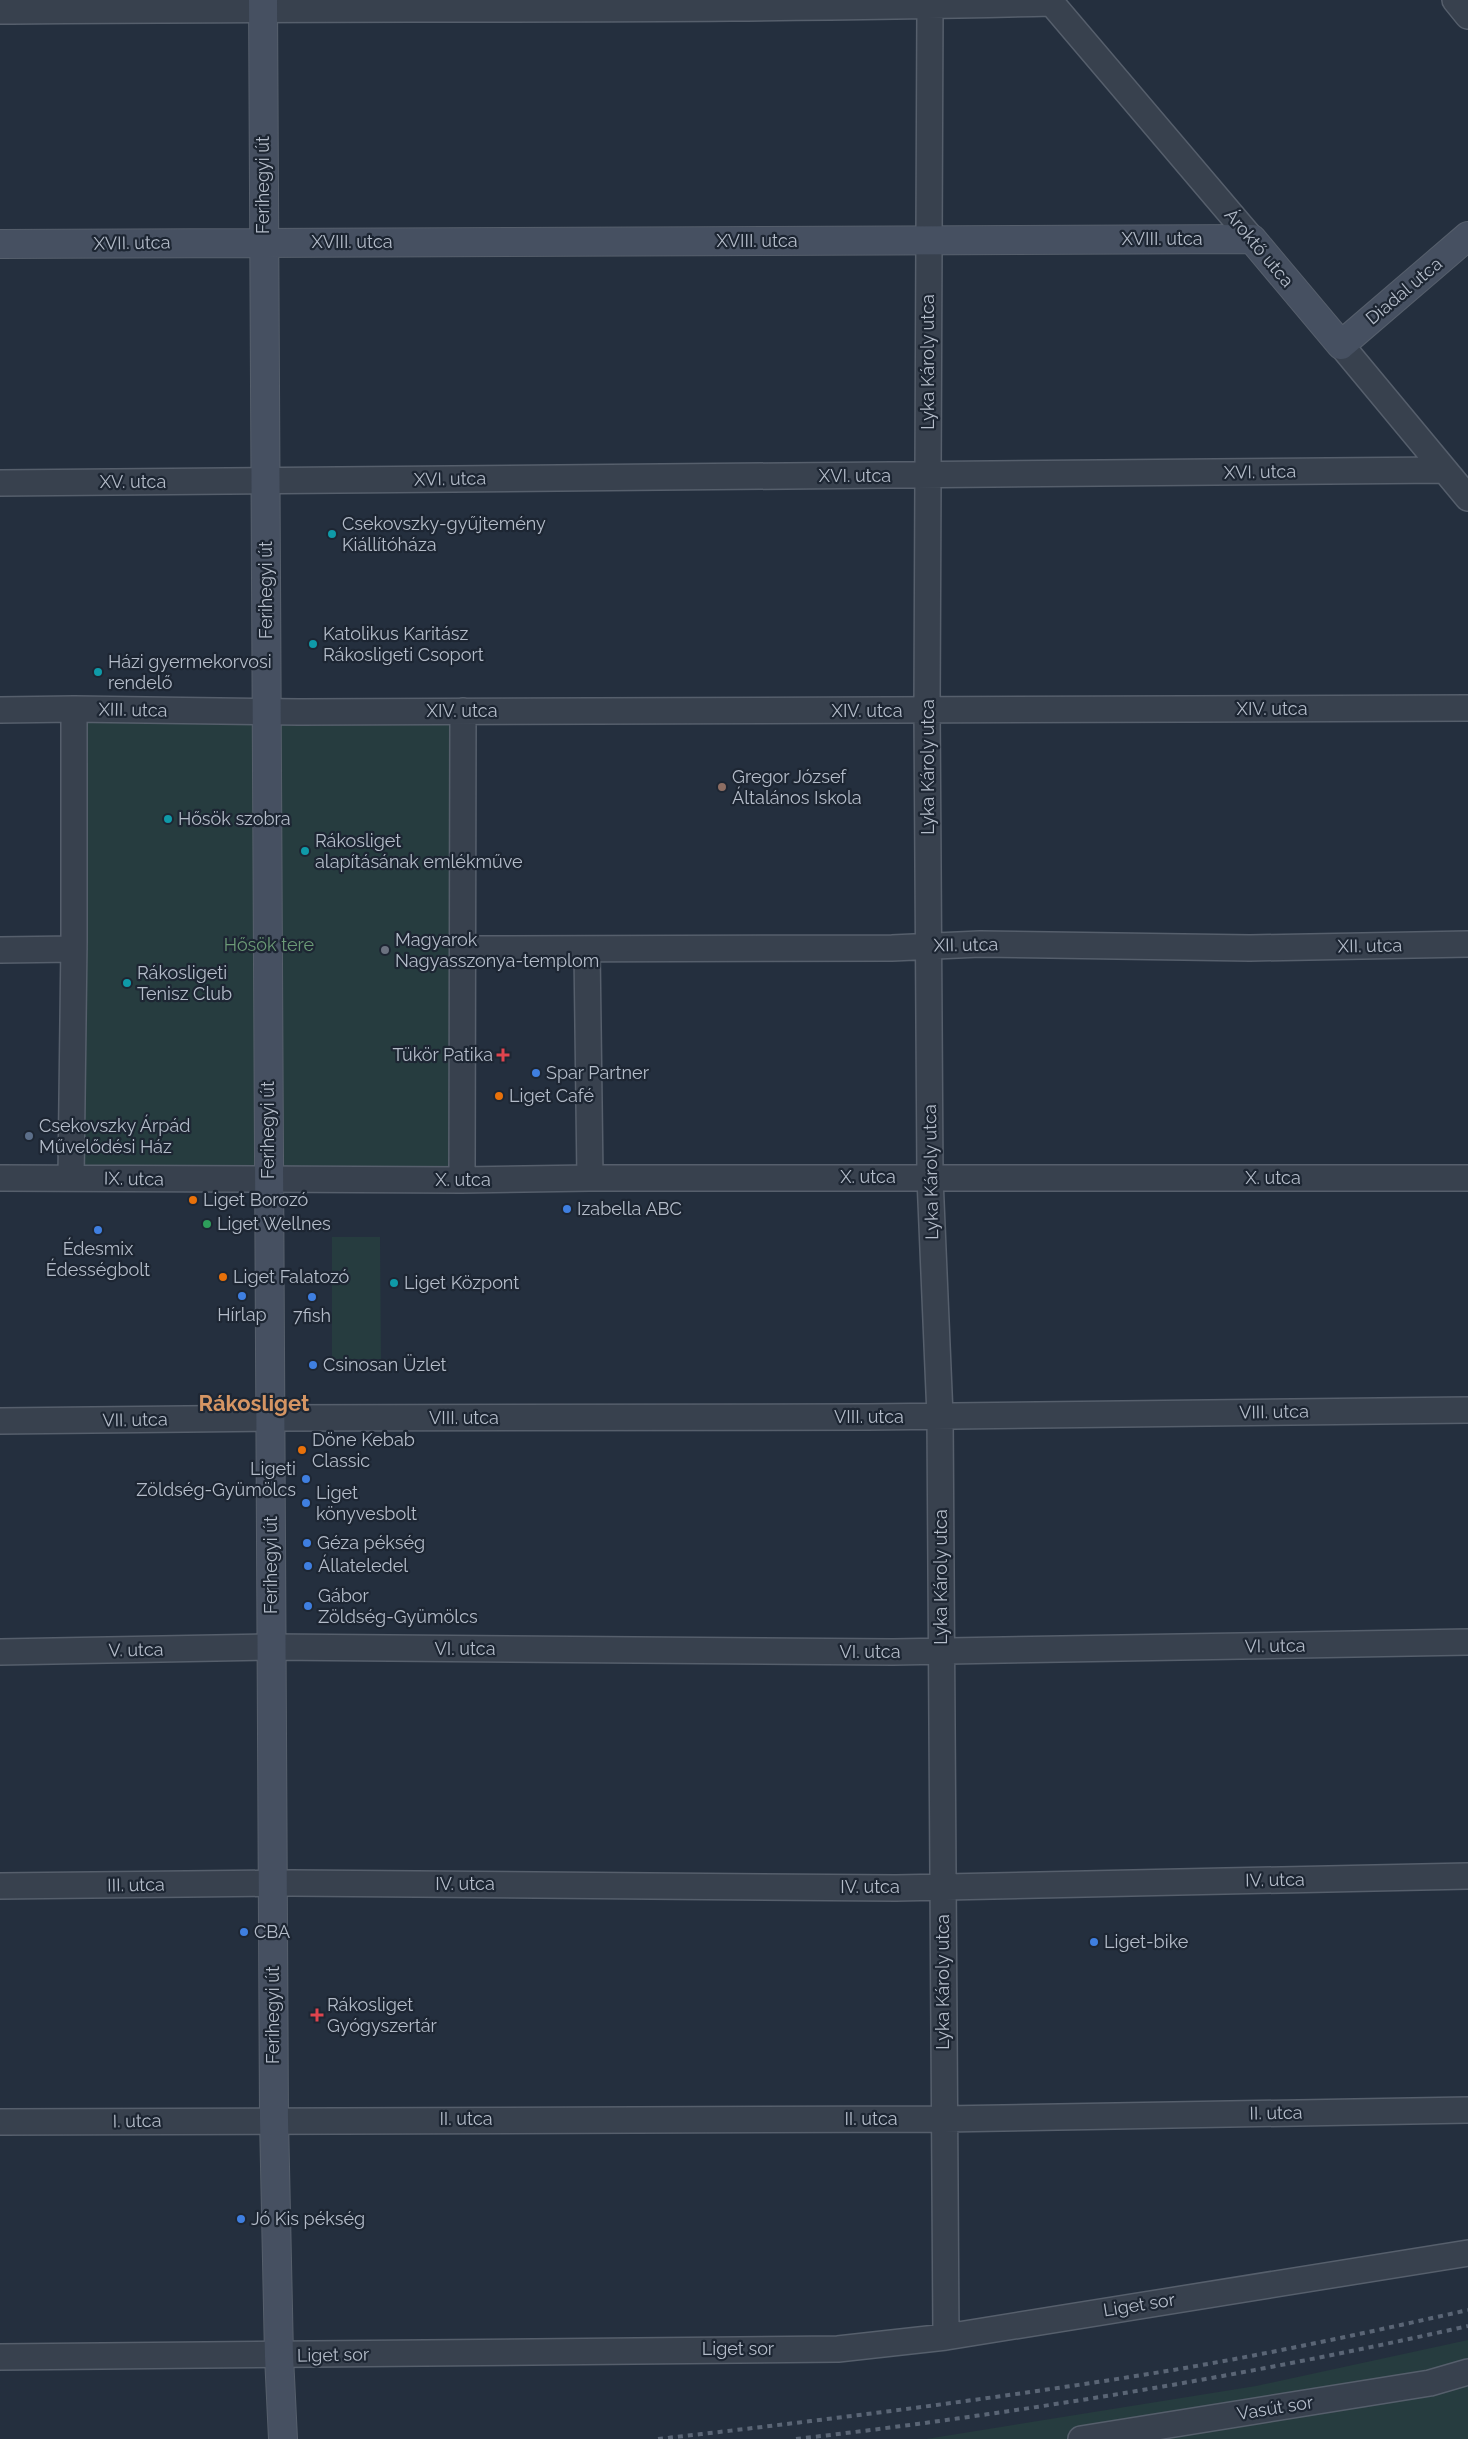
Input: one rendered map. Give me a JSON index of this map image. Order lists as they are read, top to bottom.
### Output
{
  "streets": {
    "street": [
      "Ferihegyi út",
      "XVIII. utca",
      "XVII. utca",
      "Ároktő utca",
      "Diadal utca",
      "Lyka Károly utca",
      "XVI. utca",
      "XV. utca",
      "XIV. utca",
      "XIII. utca",
      "XII. utca",
      "X. utca",
      "IX. utca",
      "VIII. utca",
      "VII. utca",
      "VI. utca",
      "V. utca",
      "IV. utca",
      "III. utca",
      "II. utca",
      "I. utca",
      "Liget sor",
      "Vasút sor"
    ]
  },
  "crossings": [
    ["Ferihegyi út", "XVIII. utca"],
    ["Ferihegyi út", "XVII. utca"],
    ["Ferihegyi út", "XVI. utca"],
    ["Ferihegyi út", "XV. utca"],
    ["Ferihegyi út", "XIV. utca"],
    ["Ferihegyi út", "XIII. utca"],
    ["Ferihegyi út", "X. utca"],
    ["Ferihegyi út", "IX. utca"],
    ["Ferihegyi út", "VIII. utca"],
    ["Ferihegyi út", "VII. utca"],
    ["Ferihegyi út", "VI. utca"],
    ["Ferihegyi út", "V. utca"],
    ["Ferihegyi út", "IV. utca"],
    ["Ferihegyi út", "III. utca"],
    ["Ferihegyi út", "II. utca"],
    ["Ferihegyi út", "I. utca"],
    ["Ferihegyi út", "Liget sor"],
    ["XVIII. utca", "XVII. utca"],
    ["XVIII. utca", "Ároktő utca"],
    ["XVIII. utca", "Lyka Károly utca"],
    ["Ároktő utca", "Diadal utca"],
    ["Ároktő utca", "XVI. utca"],
    ["Lyka Károly utca", "XVI. utca"],
    ["Lyka Károly utca", "XIV. utca"],
    ["Lyka Károly utca", "XII. utca"],
    ["Lyka Károly utca", "X. utca"],
    ["Lyka Károly utca", "VIII. utca"],
    ["Lyka Károly utca", "VI. utca"],
    ["Lyka Károly utca", "IV. utca"],
    ["Lyka Károly utca", "II. utca"],
    ["Lyka Károly utca", "Liget sor"],
    ["XVI. utca", "XV. utca"],
    ["XIV. utca", "XIII. utca"],
    ["X. utca", "IX. utca"],
    ["VIII. utca", "VII. utca"],
    ["VI. utca", "V. utca"],
    ["IV. utca", "III. utca"],
    ["II. utca", "I. utca"]
  ],
  "districts": ["Rákosliget"],
  "parks": ["Hősök tere"],
  "places": {
    "other": [
      "Csekovszky-gyűjtemény Kiállítóháza",
      "Katolikus Karitász Rákosligeti Csoport",
      "Házi gyermekorvosi rendelő",
      "Gregor József Általános Iskola",
      "Hősök szobra",
      "Rákosliget alapításának emlékműve",
      "Magyarok Nagyasszonya-templom",
      "Rákosligeti Tenisz Club",
      "Spar Partner",
      "Liget Café",
      "Csekovszky Árpád Művelődési Ház",
      "Liget Borozó",
      "Izabella ABC",
      "Liget Wellnes",
      "Édesmix Édességbolt",
      "Liget Falatozó",
      "Liget Központ",
      "Hírlap",
      "7fish",
      "Csinosan Üzlet",
      "Döne Kebab Classic",
      "Ligeti Zöldség-Gyümölcs",
      "Liget könyvesbolt",
      "Géza pékség",
      "Állateledel",
      "Gábor Zöldség-Gyümölcs",
      "CBA",
      "Liget-bike",
      "Jó Kis pékség"
    ],
    "health": ["Tükör Patika", "Rákosliget Gyógyszertár"]
  }
}
